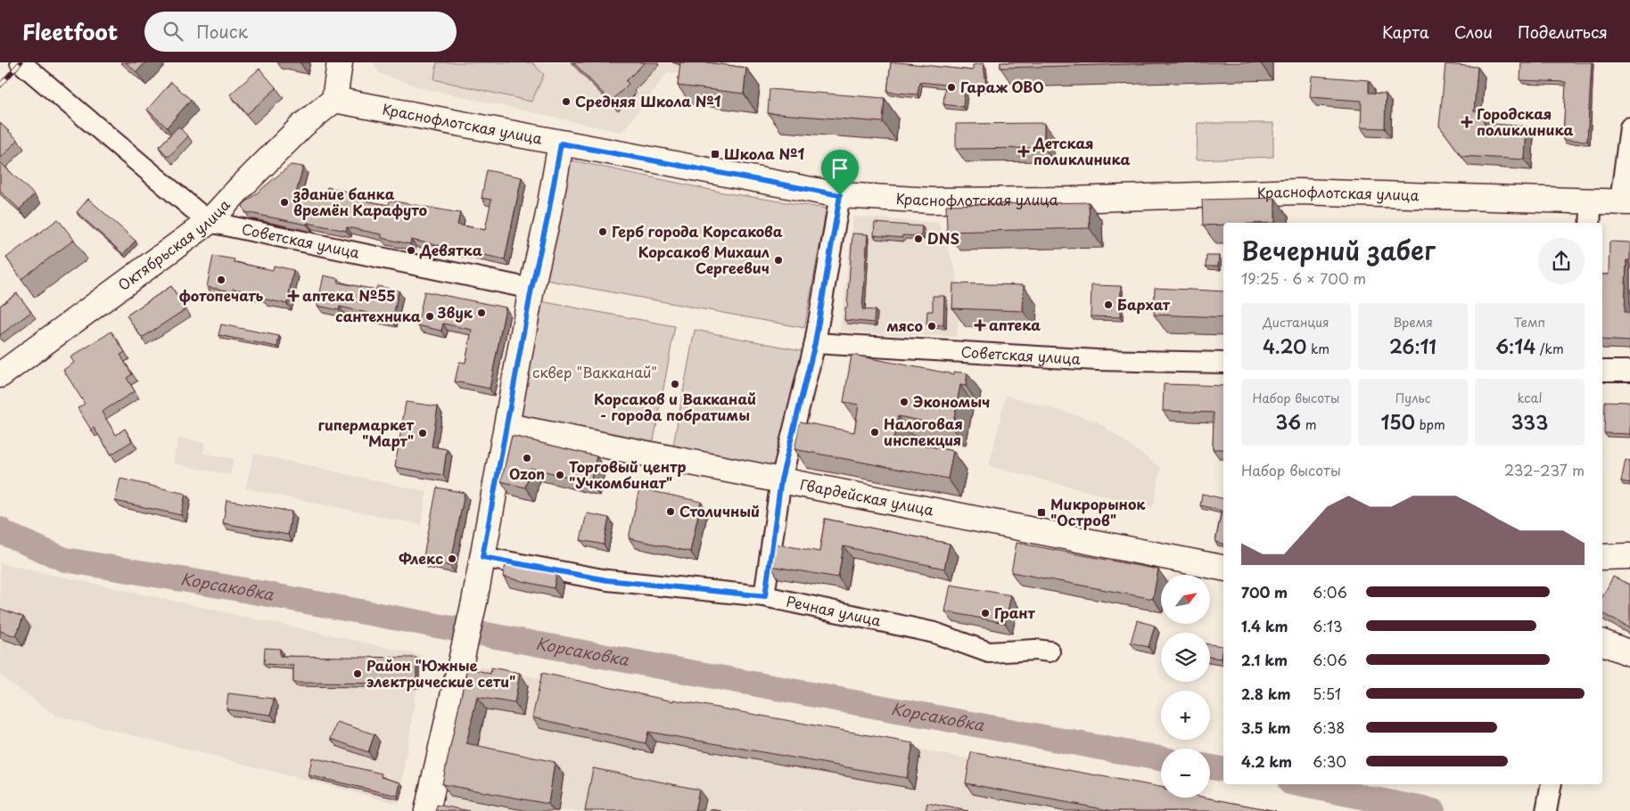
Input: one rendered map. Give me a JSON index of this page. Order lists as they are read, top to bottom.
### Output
{
  "streets": {
    "main road": ["Краснофлотская улица", "Октябрьская улица", "Гвардейская улица"],
    "street": ["Советская улица", "Речная улица"]
  },
  "crossings": [
    ["Краснофлотская улица", "Октябрьская улица"],
    ["Советская улица", "Октябрьская улица"]
  ],
  "water": ["Корсаковка"],
  "parks": ["сквер \"Вакканай\""],
  "places": {
    "other": [
      "Гараж ОВО",
      "Средняя Школа №1",
      "здание банка времён Карафуто",
      "Герб города Корсакова",
      "DNS",
      "Девятка",
      "Корсаков Михаил Сергеевич",
      "фотопечать",
      "Бархат",
      "Звук",
      "сантехника",
      "мясо",
      "Корсаков и Вакканай - города побратимы",
      "Экономыч",
      "Налоговая инспекция",
      "гипермаркет \"Март\"",
      "Ozon",
      "Торговый центр \"Учкомбинат\"",
      "Столичный",
      "Флекс",
      "Грант",
      "Район \"Южные электрические сети\""
    ],
    "health": [
      "Городская поликлиника",
      "Детская поликлиника",
      "аптека №55",
      "аптека"
    ],
    "transit": ["Школа №1", "Микрорынок \"Остров\""]
  },
  "north": "top right",
  "page": {
    "header": "Fleetfoot",
    "search": "Поиск",
    "nav": ["Карта", "Слои", "Поделиться"],
    "heading": ["Вечерний забег", "19:25 · 6 × 700 m"],
    "stats": [
      ["Дистанция", "4.20 km"],
      ["Время", "26:11"],
      ["Темп", "6:14 /km"],
      ["Набор высоты", "36 m"],
      ["Пульс", "150 bpm"],
      ["kcal", "333"]
    ],
    "chart": ["Набор высоты", "232–237 m"],
    "map_buttons": ["+", "−"],
    "list": [
      {
        "name": "700 m",
        "note": "6:06"
      },
      {
        "name": "1.4 km",
        "note": "6:13"
      },
      {
        "name": "2.1 km",
        "note": "6:06"
      },
      {
        "name": "2.8 km",
        "note": "5:51"
      },
      {
        "name": "3.5 km",
        "note": "6:38"
      },
      {
        "name": "4.2 km",
        "note": "6:30"
      }
    ]
  }
}
